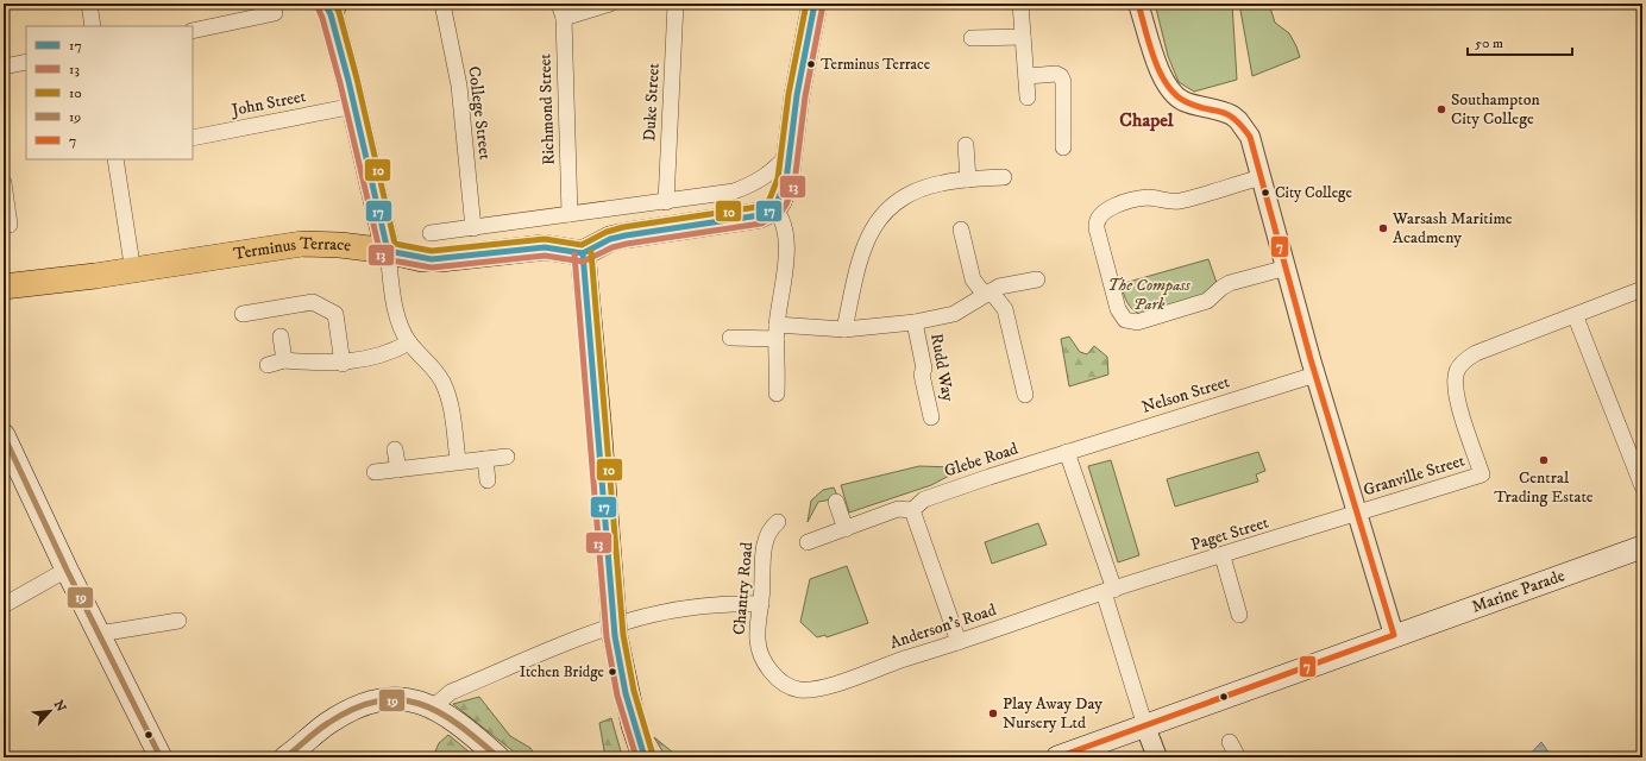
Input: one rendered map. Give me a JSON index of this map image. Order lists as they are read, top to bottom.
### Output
{
  "streets": {
    "main road": ["Terminus Terrace", "Marine Parade"],
    "street": [
      "Duke Street",
      "John Street",
      "Richmond Street",
      "College Street",
      "Rudd Way",
      "Nelson Street",
      "Glebe Road",
      "Granville Street",
      "Paget Street",
      "Chantry Road",
      "Anderson's Road"
    ]
  },
  "crossings": [
    ["Nelson Street", "Glebe Road"],
    ["Granville Street", "Paget Street"],
    ["Paget Street", "Anderson's Road"],
    ["Chantry Road", "Anderson's Road"]
  ],
  "districts": ["Chapel"],
  "parks": ["The Compass Park"],
  "places": [
    "Terminus Terrace",
    "Southampton City College",
    "City College",
    "Warsash Maritime Acadmeny",
    "Central Trading Estate",
    "Itchen Bridge",
    "Play Away Day Nursery Ltd"
  ],
  "lines": [
    "transit line 17",
    "transit line 10",
    "transit line 7",
    "transit line 13",
    "transit line 19"
  ],
  "legend": [
    "17",
    "13",
    "10",
    "19",
    "7"
  ],
  "scale_bar": "50 m",
  "north": "top right"
}
